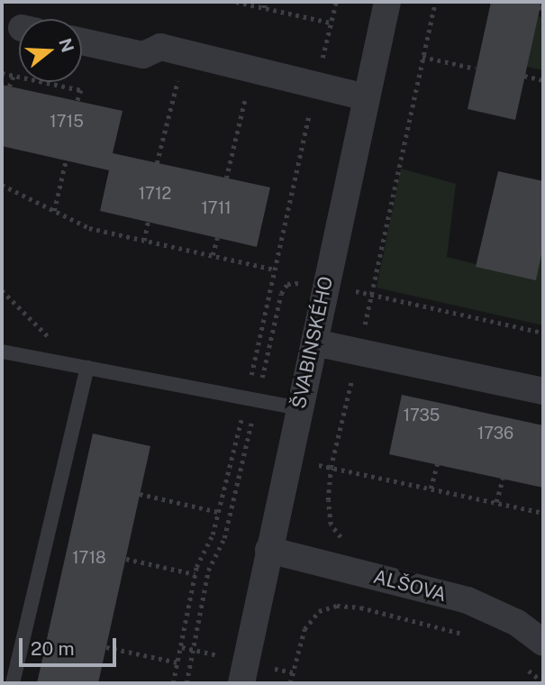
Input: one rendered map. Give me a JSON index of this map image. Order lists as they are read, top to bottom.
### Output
{
  "streets": {
    "street": ["ŠVABINSKÉHO", "ALŠOVA"]
  },
  "crossings": [
    ["ŠVABINSKÉHO", "ALŠOVA"]
  ],
  "house_numbers": [
    "1715",
    "1712",
    "1711",
    "1735",
    "1736",
    "1718"
  ],
  "scale_bar": "20 m",
  "north": "right"
}
